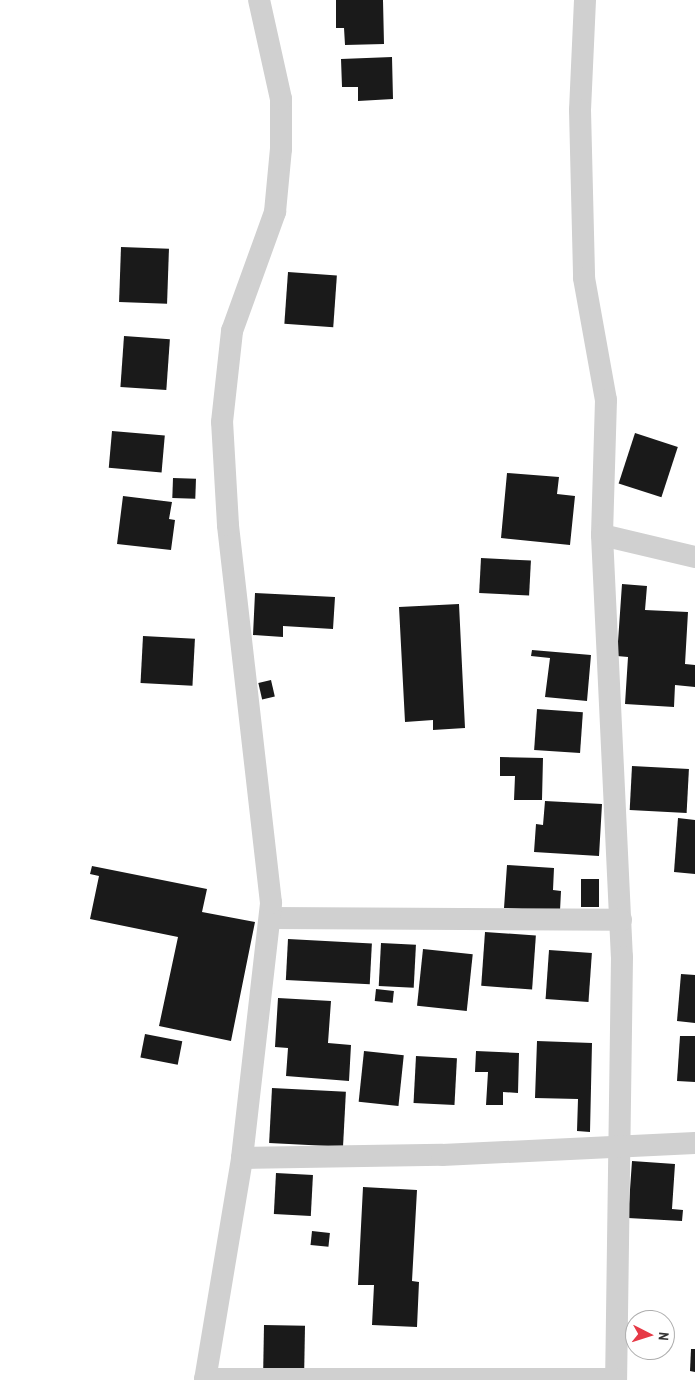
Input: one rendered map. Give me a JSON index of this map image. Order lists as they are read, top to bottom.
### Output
{
  "north": "right"
}
